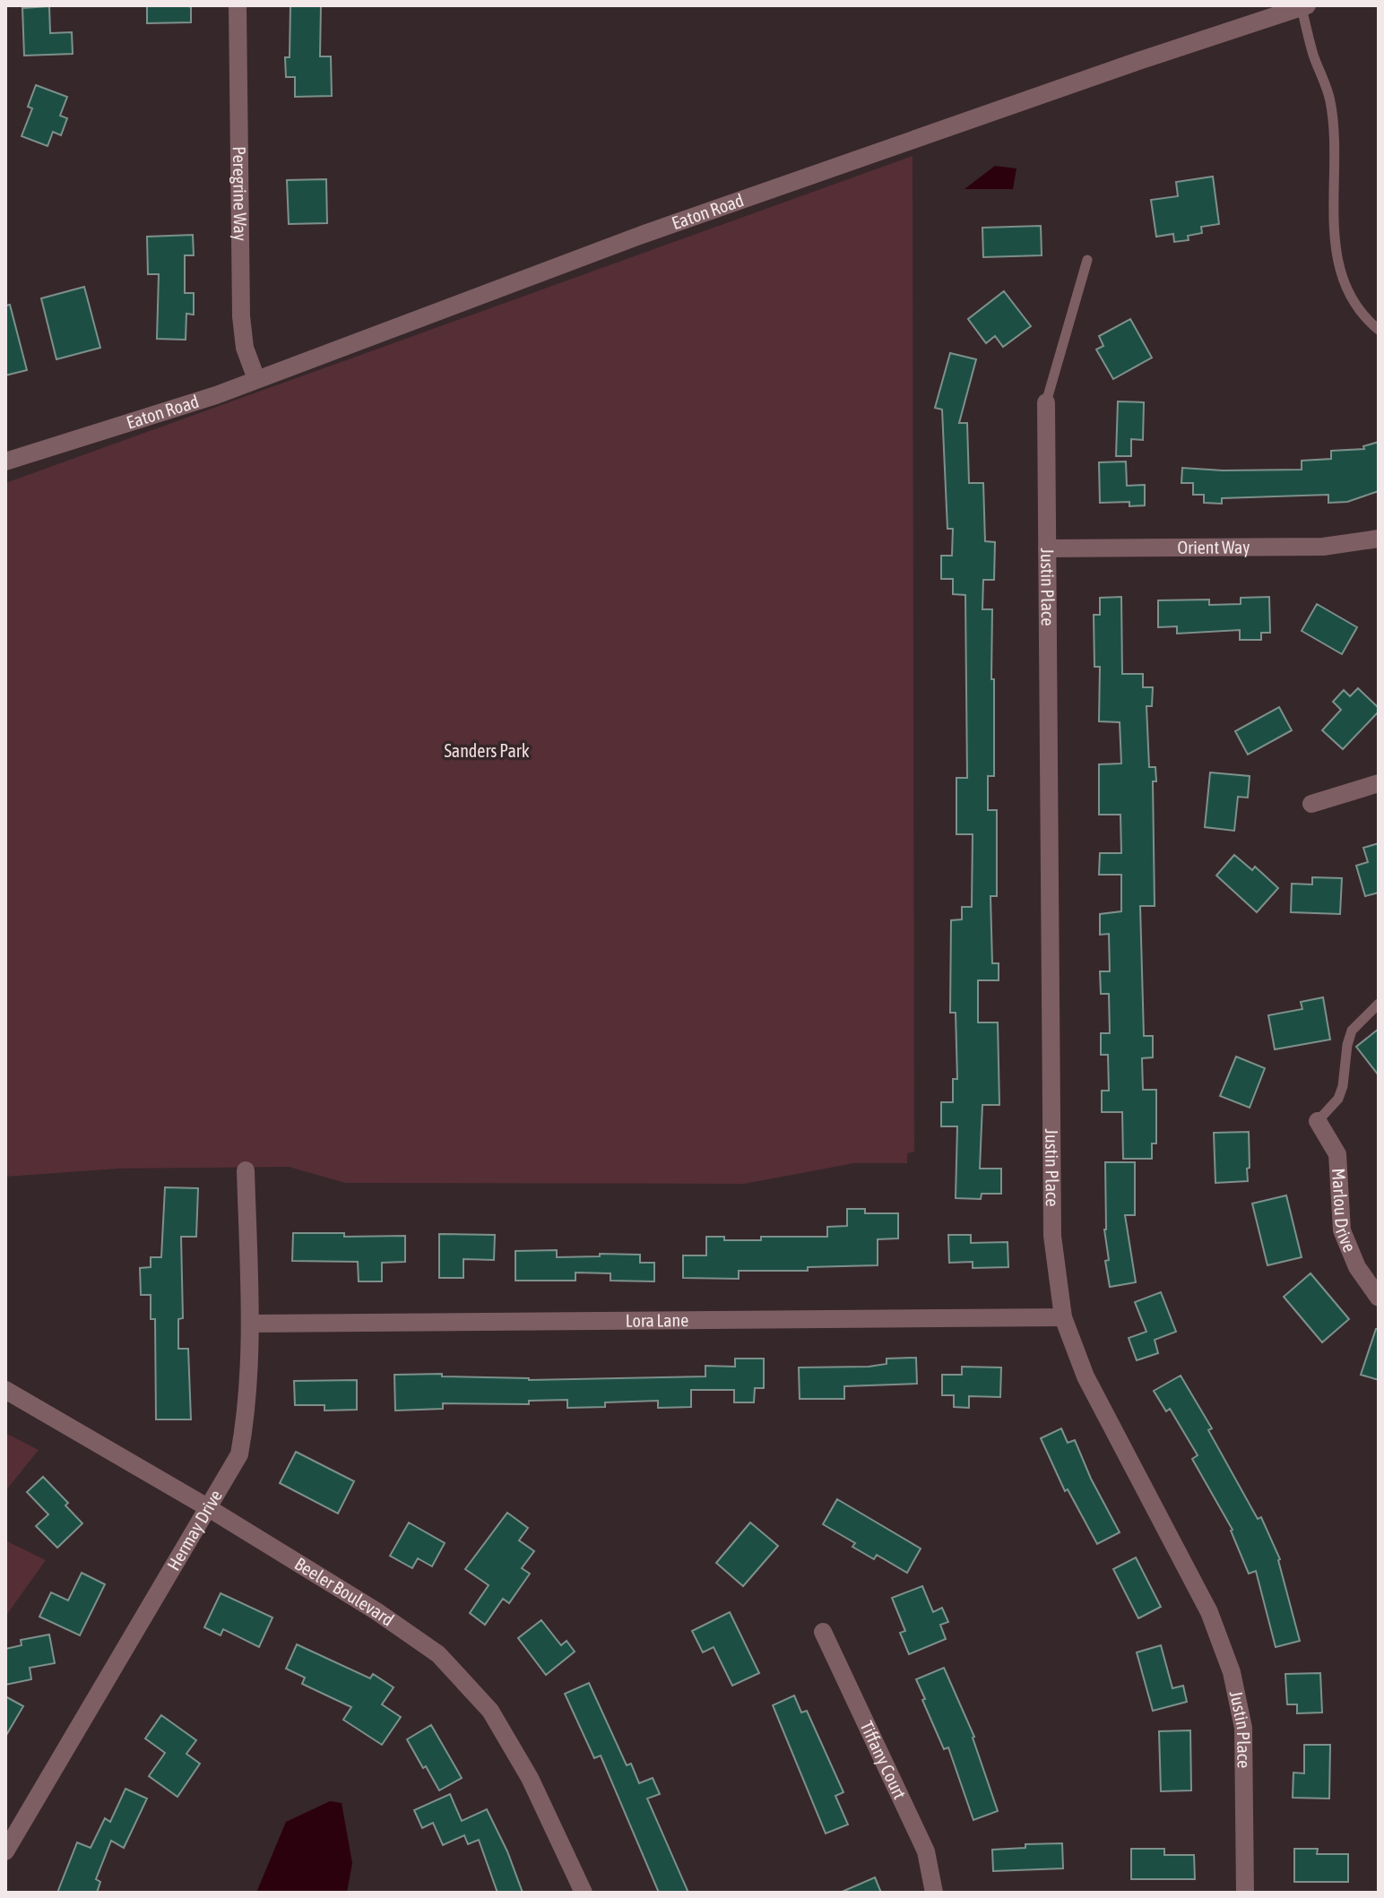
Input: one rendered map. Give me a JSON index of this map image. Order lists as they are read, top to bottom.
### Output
{
  "streets": {
    "street": [
      "Peregrine Way",
      "Eaton Road",
      "Orient Way",
      "Justin Place",
      "Marlou Drive",
      "Lora Lane",
      "Hermay Drive",
      "Beeler Boulevard",
      "Tiffany Court"
    ]
  },
  "crossings": [
    ["Peregrine Way", "Eaton Road"],
    ["Orient Way", "Justin Place"],
    ["Justin Place", "Lora Lane"],
    ["Lora Lane", "Hermay Drive"],
    ["Hermay Drive", "Beeler Boulevard"]
  ],
  "parks": ["Sanders Park"]
}
